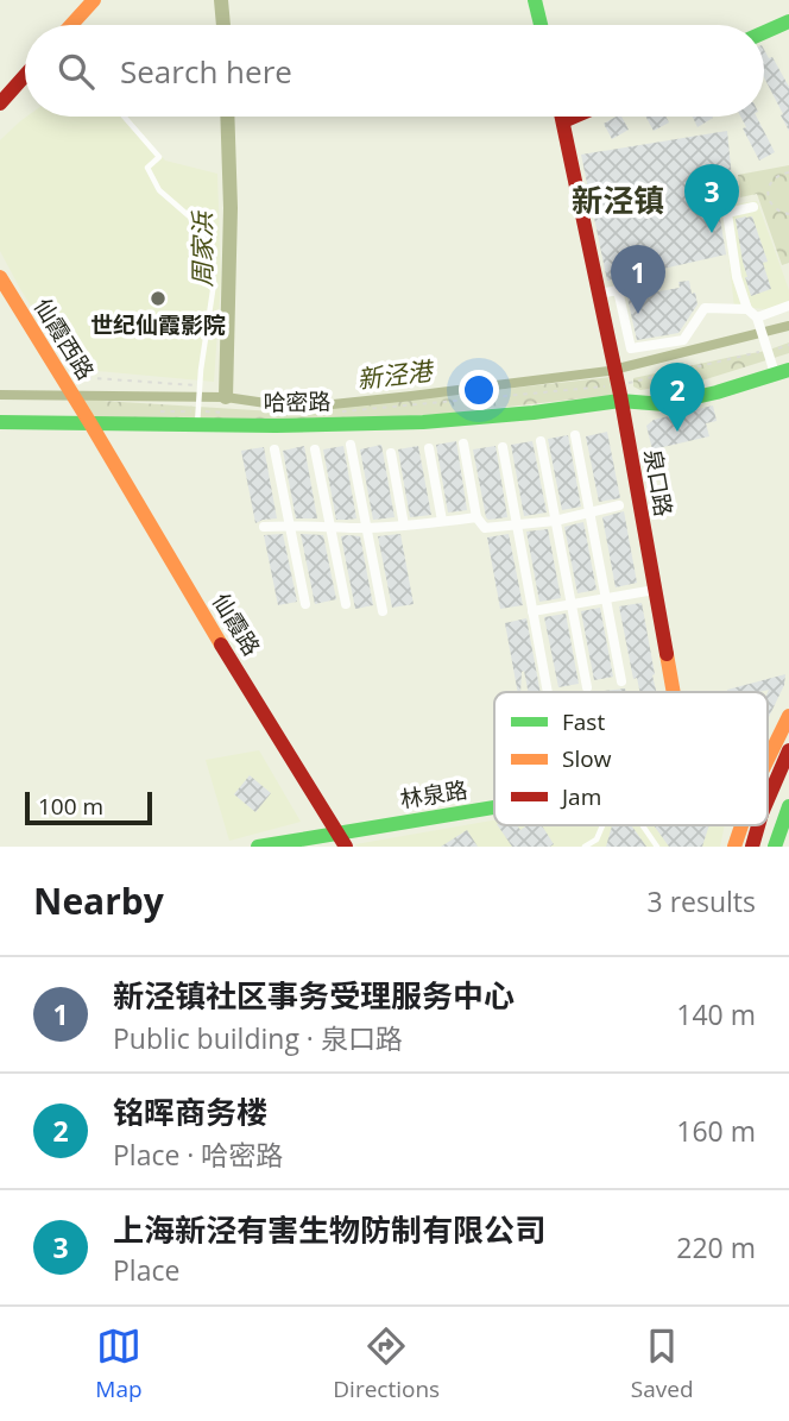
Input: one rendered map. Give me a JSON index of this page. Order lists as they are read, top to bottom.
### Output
{
  "streets": {
    "main road": [
      "仙霞西路",
      "哈密路",
      "泉口路",
      "仙霞路",
      "林泉路"
    ]
  },
  "crossings": [
    ["仙霞西路", "哈密路"],
    ["仙霞西路", "仙霞路"],
    ["哈密路", "泉口路"],
    ["哈密路", "仙霞路"],
    ["仙霞路", "林泉路"]
  ],
  "districts": ["新泾镇"],
  "water": ["周家浜", "新泾港"],
  "places": ["世纪仙霞影院"],
  "legend": ["Fast", "Slow", "Jam"],
  "scale_bar": "100 m",
  "page": {
    "search": "Search here",
    "pins": ["3", "1", "2"],
    "scale": "100 m",
    "heading": ["Nearby", "3 results"],
    "list": [
      {
        "mark": "1",
        "name": "新泾镇社区事务受理服务中心",
        "note": "Public building · 泉口路",
        "value": "140 m"
      },
      {
        "mark": "2",
        "name": "铭晖商务楼",
        "note": "Place · 哈密路",
        "value": "160 m"
      },
      {
        "mark": "3",
        "name": "上海新泾有害生物防制有限公司",
        "note": "Place",
        "value": "220 m"
      }
    ],
    "nav": ["Map", "Directions", "Saved"]
  }
}
